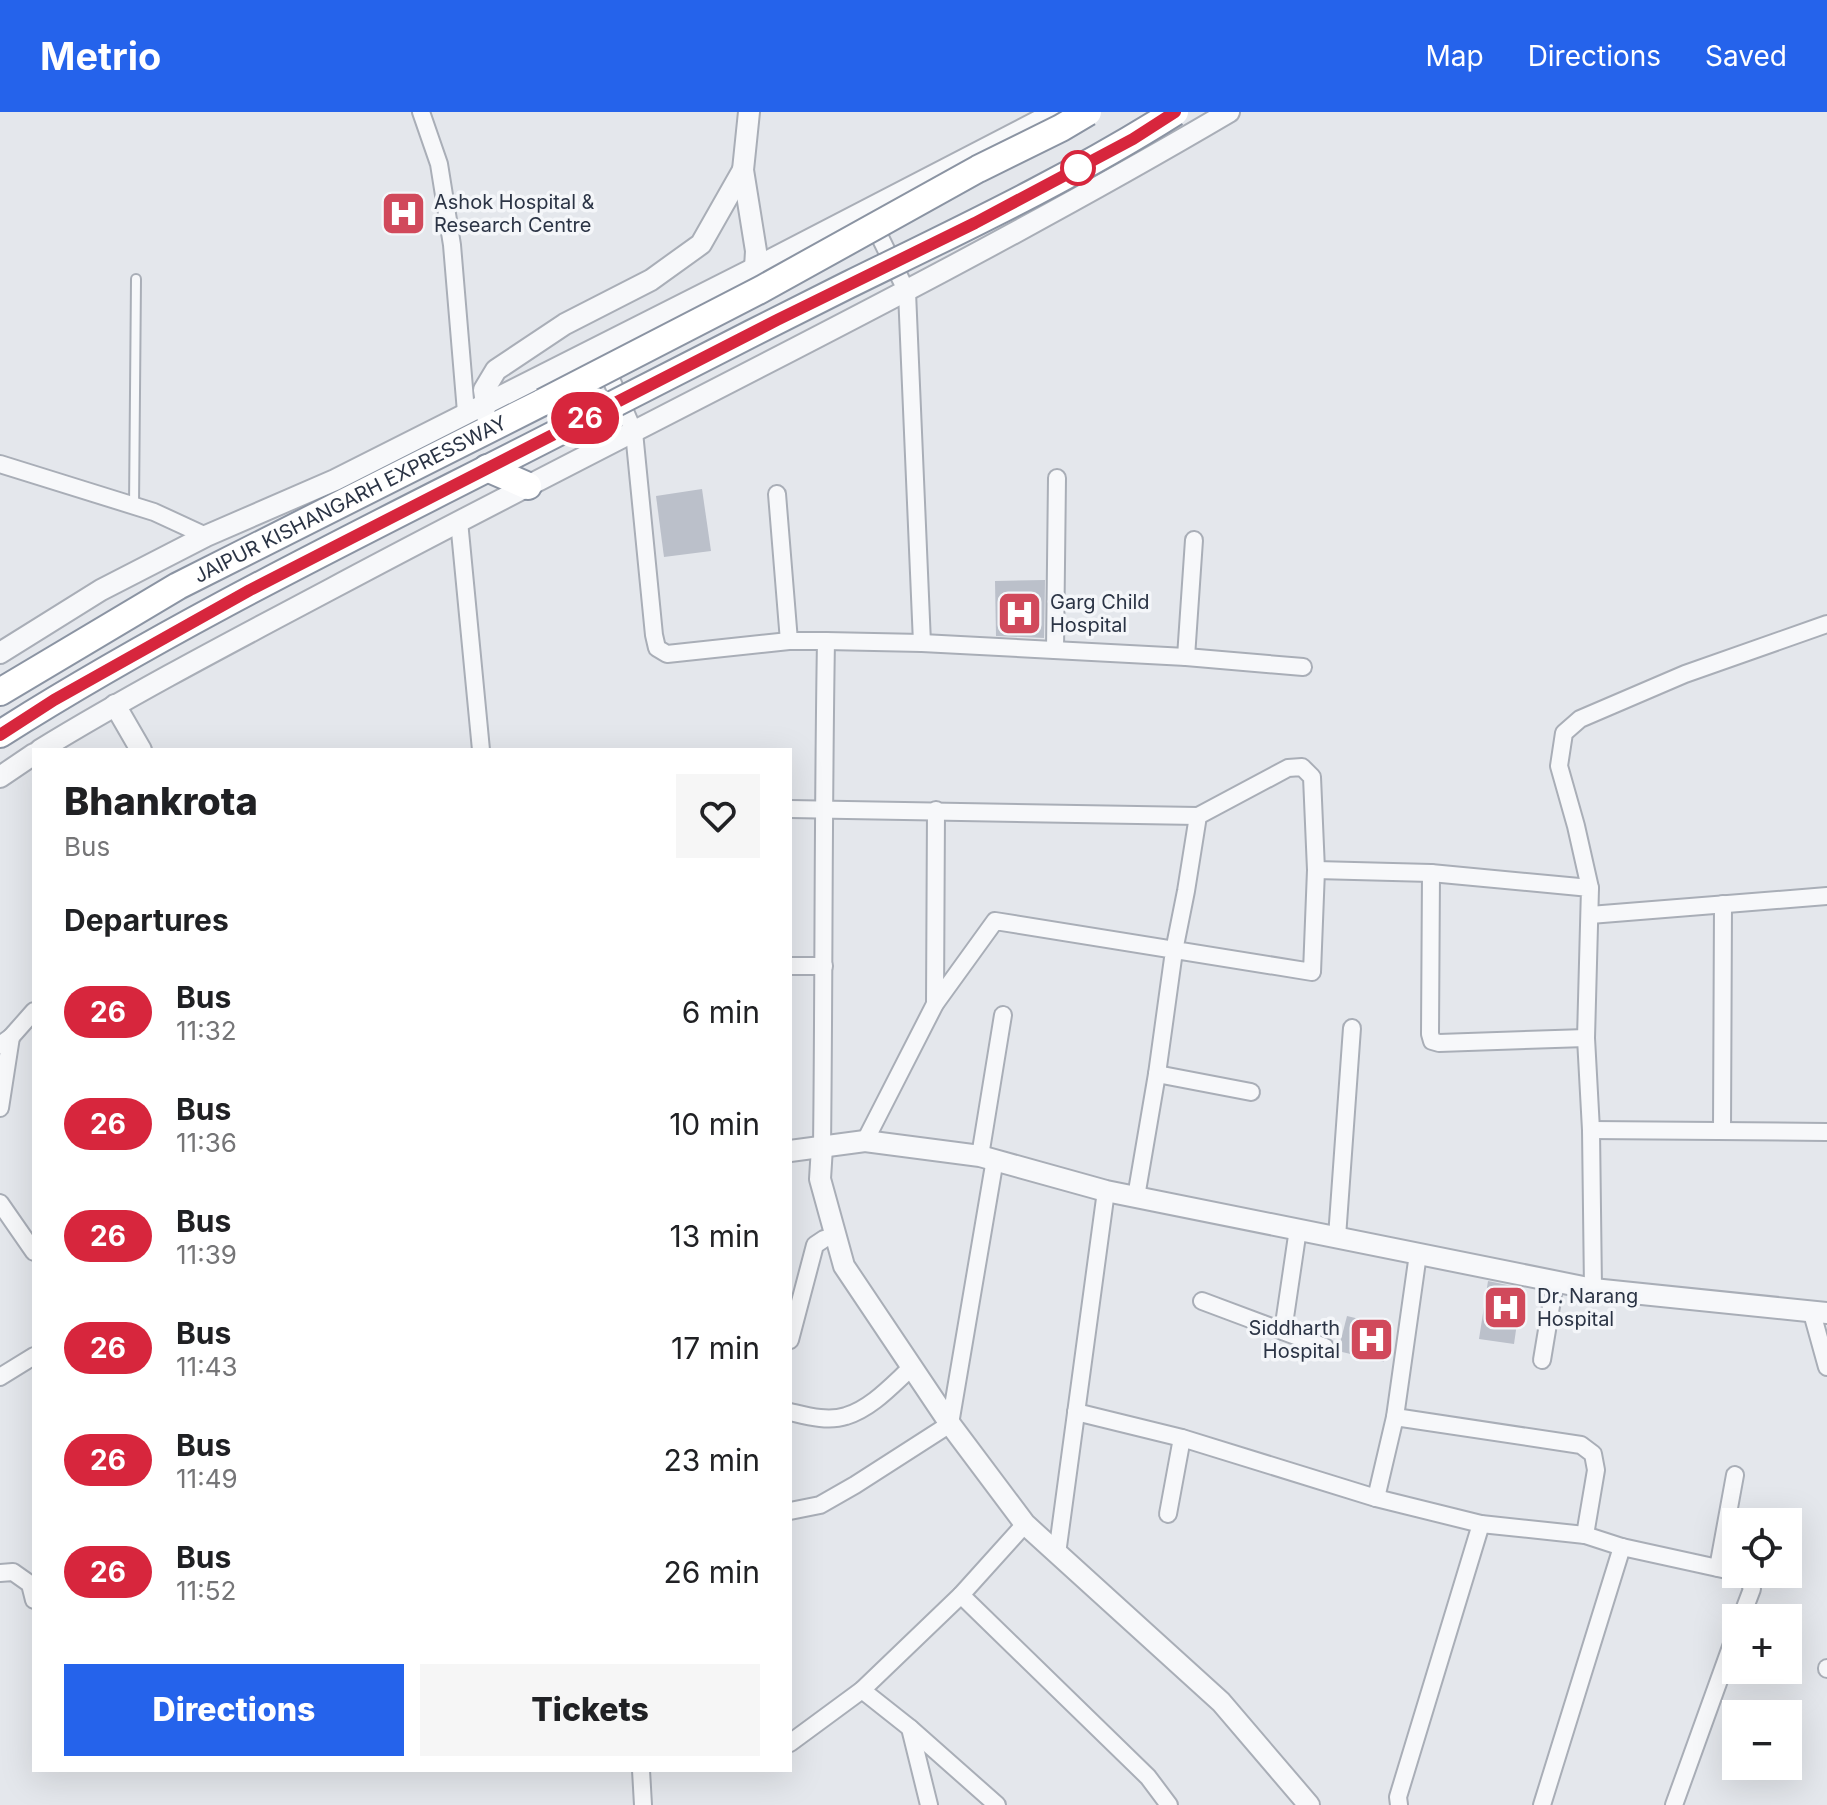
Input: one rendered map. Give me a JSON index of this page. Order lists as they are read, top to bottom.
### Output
{
  "streets": {
    "highway": ["JAIPUR KISHANGARH EXPRESSWAY"]
  },
  "places": {
    "hospital": [
      "Ashok Hospital & Research Centre",
      "Garg Child Hospital",
      "Dr. Narang Hospital",
      "Siddharth Hospital"
    ]
  },
  "lines": ["bus line 26"],
  "page": {
    "header": "Metrio",
    "nav": ["Map", "Directions", "Saved"],
    "on_map": "26",
    "heading": [
      ["Bhankrota", "Bus"],
      "Departures"
    ],
    "list": [
      {
        "mark": "26",
        "name": "Bus",
        "note": "11:32",
        "value": "6 min"
      },
      {
        "mark": "26",
        "name": "Bus",
        "note": "11:36",
        "value": "10 min"
      },
      {
        "mark": "26",
        "name": "Bus",
        "note": "11:39",
        "value": "13 min"
      },
      {
        "mark": "26",
        "name": "Bus",
        "note": "11:43",
        "value": "17 min"
      },
      {
        "mark": "26",
        "name": "Bus",
        "note": "11:49",
        "value": "23 min"
      },
      {
        "mark": "26",
        "name": "Bus",
        "note": "11:52",
        "value": "26 min"
      }
    ],
    "map_buttons": ["+", "−"],
    "buttons": ["Directions", "Tickets"]
  }
}
